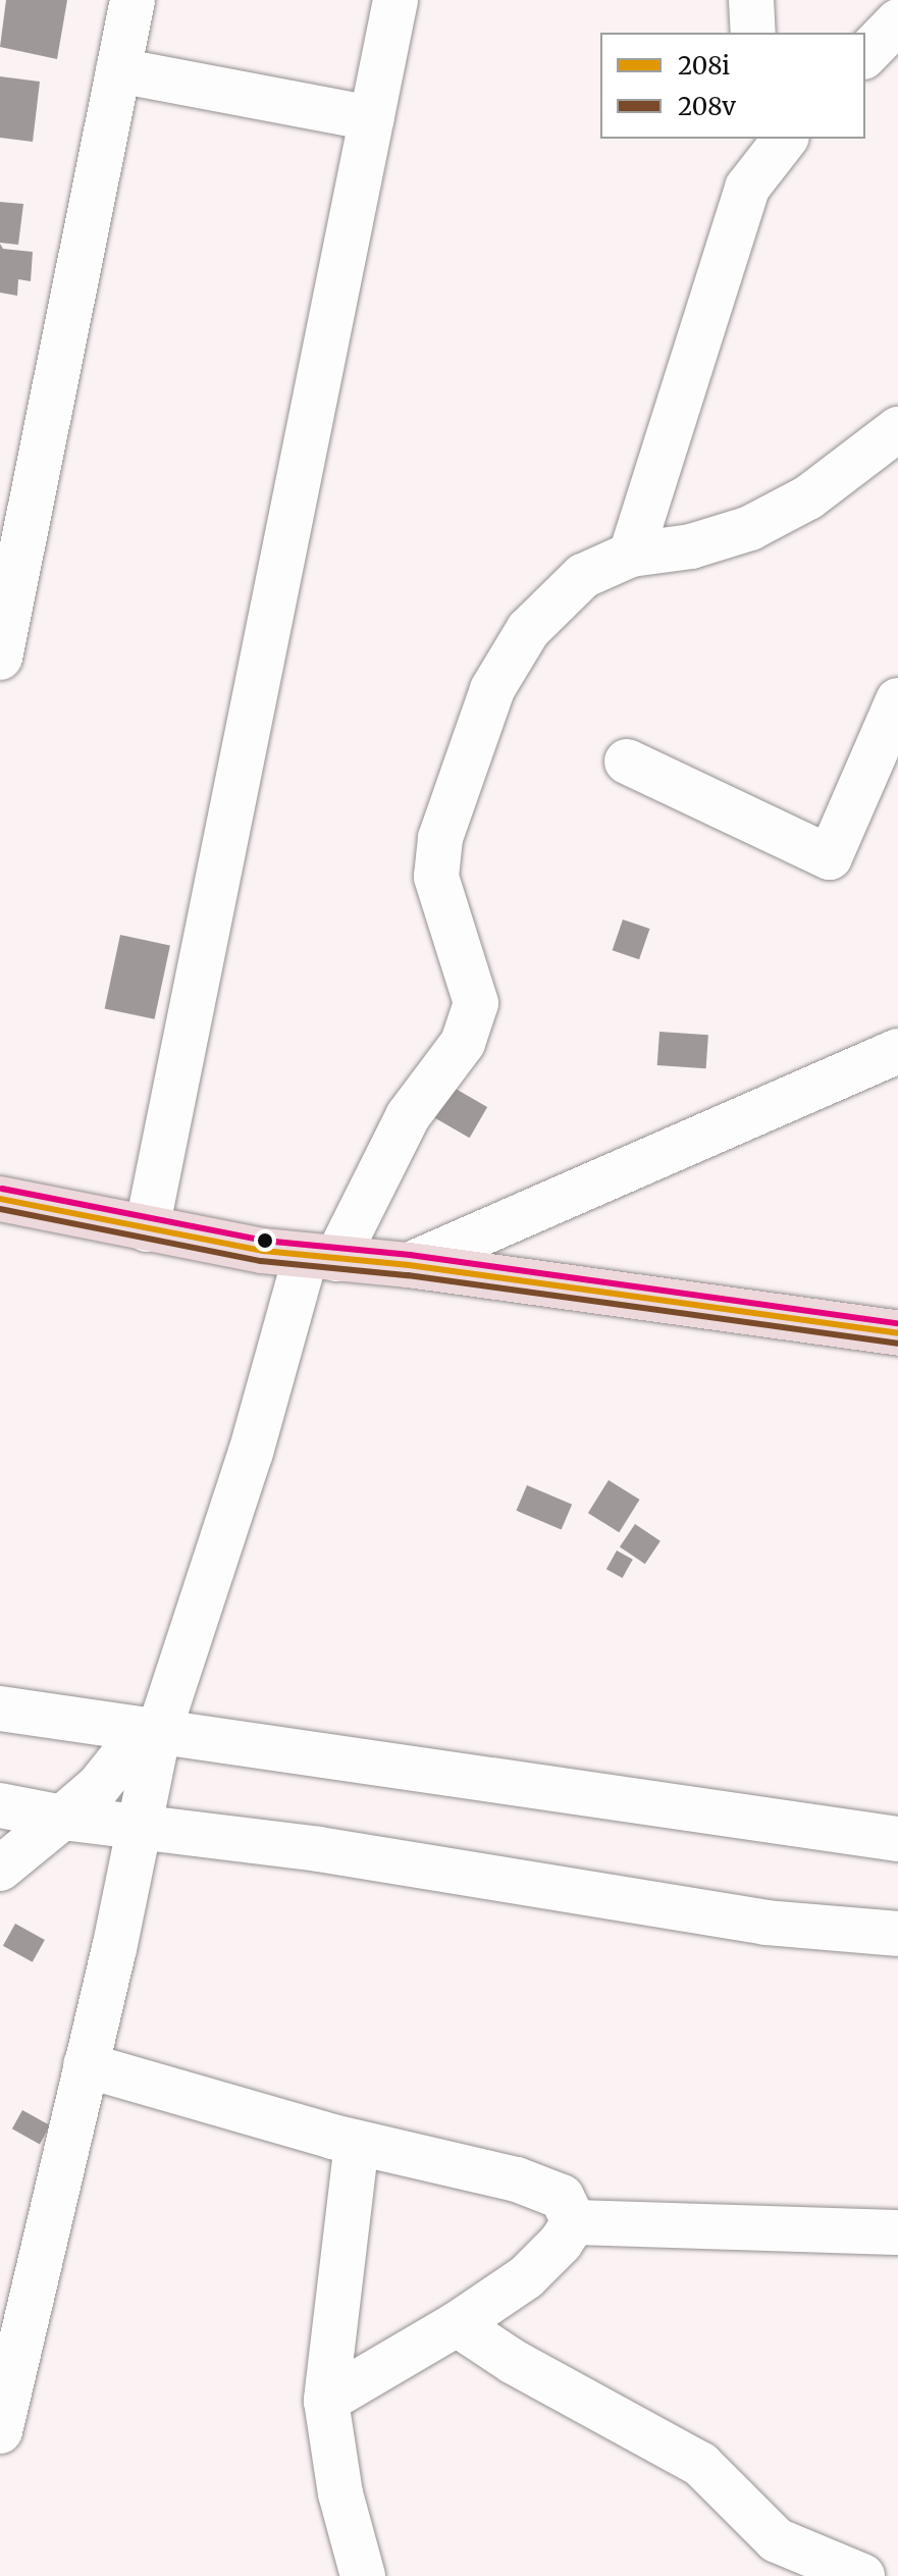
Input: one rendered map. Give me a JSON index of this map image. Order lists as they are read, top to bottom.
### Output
{
  "lines": ["transit line 208i", "transit line 208v"],
  "legend": ["208i", "208v"]
}
